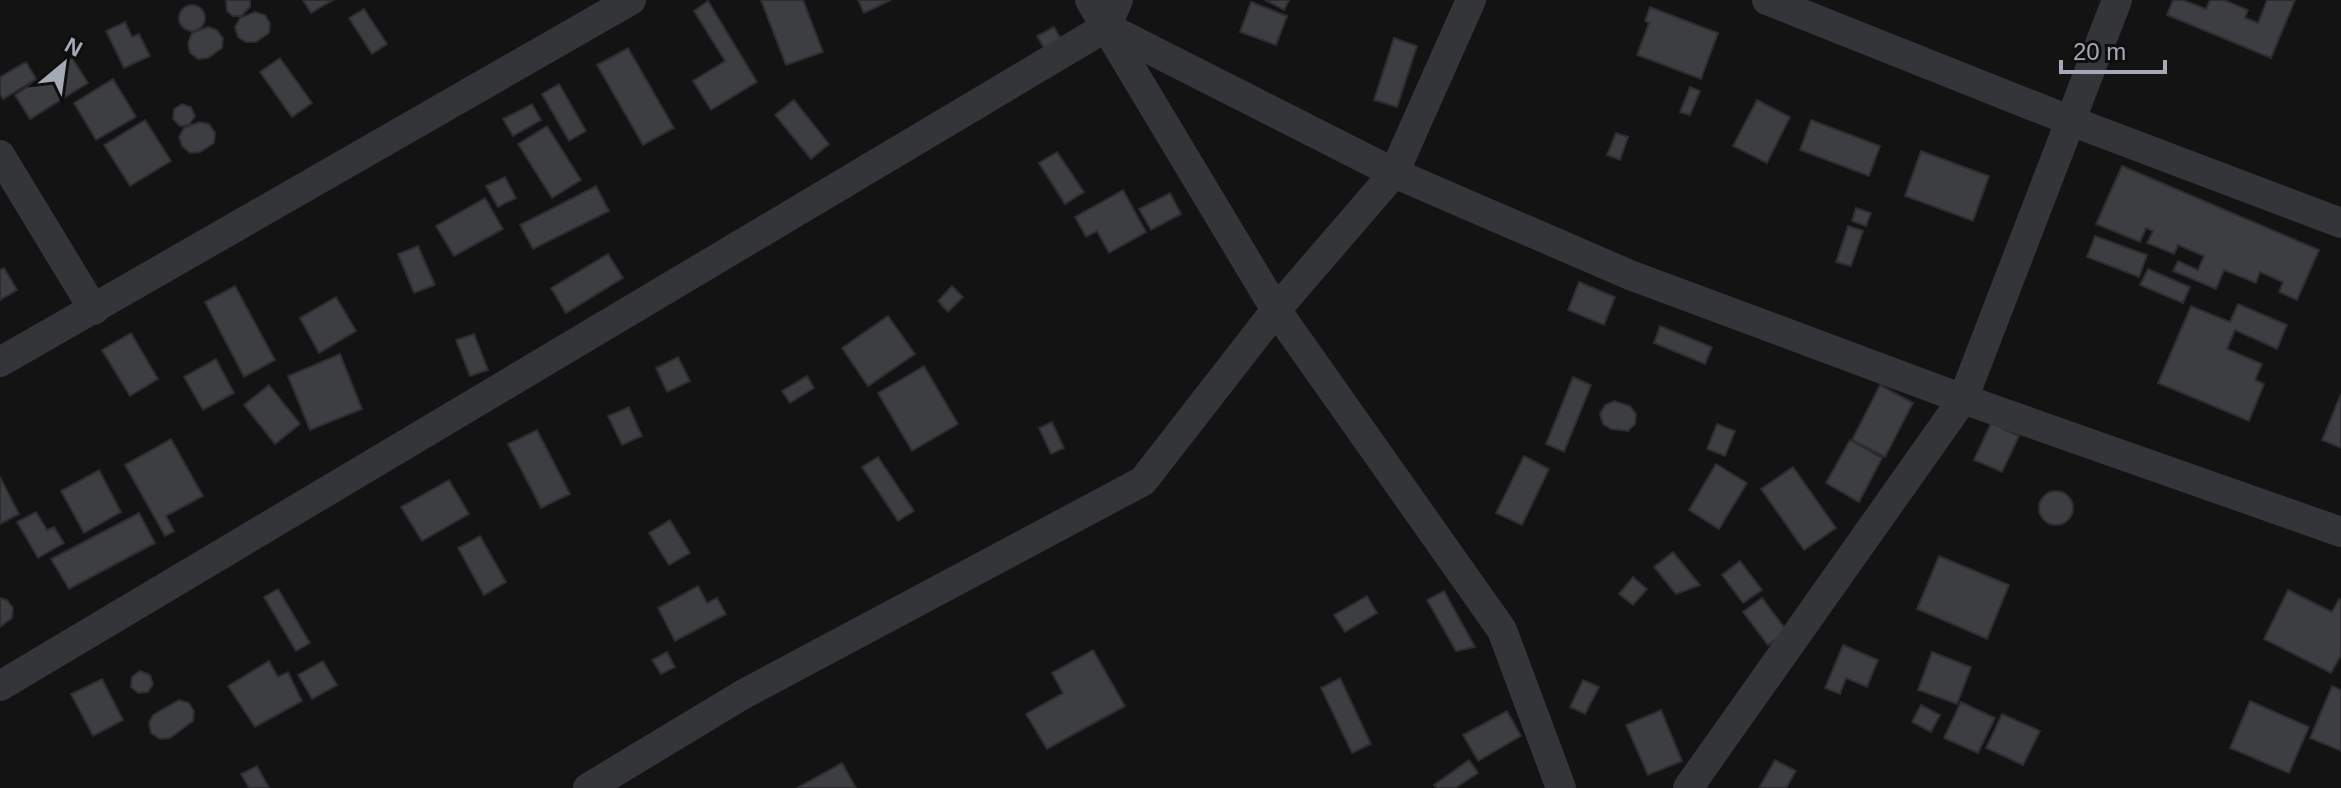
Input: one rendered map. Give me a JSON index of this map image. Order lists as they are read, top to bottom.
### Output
{
  "scale_bar": "20 m",
  "north": "top right"
}
